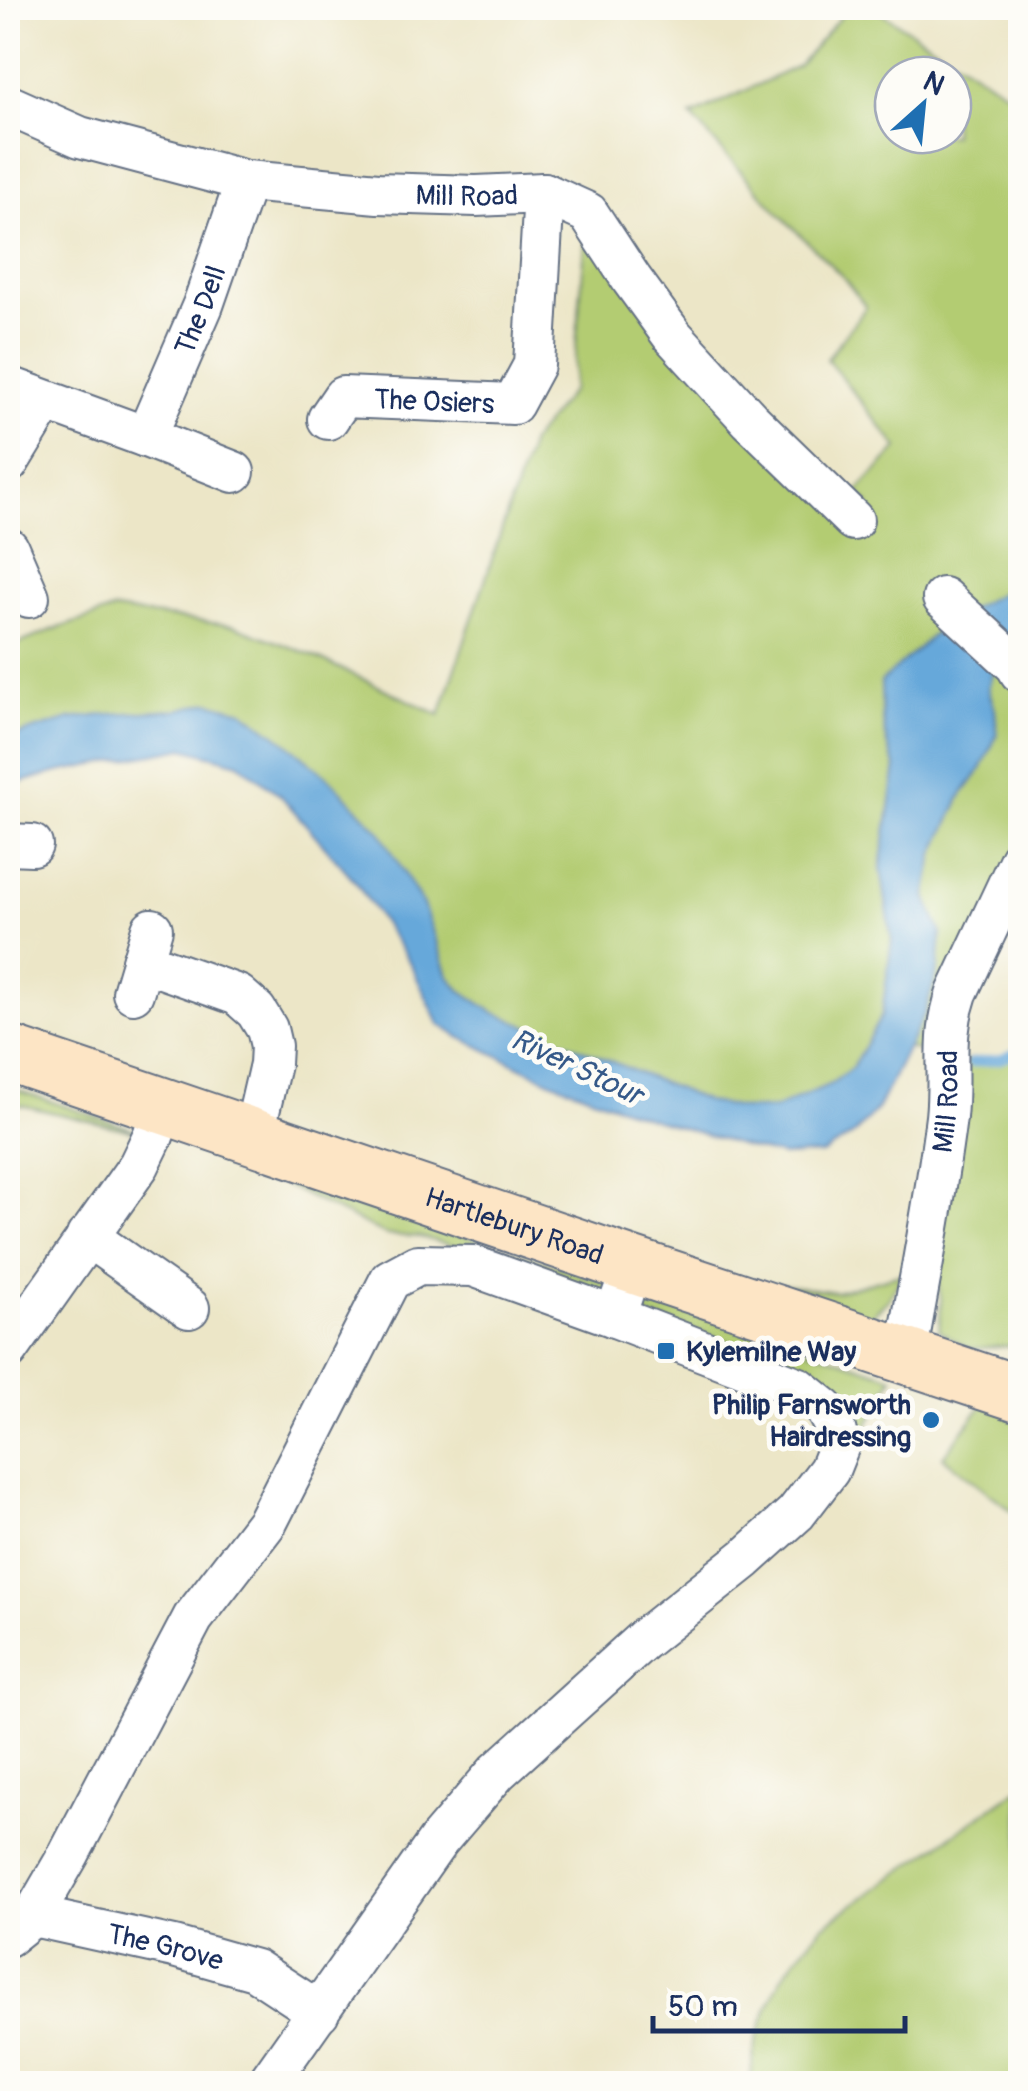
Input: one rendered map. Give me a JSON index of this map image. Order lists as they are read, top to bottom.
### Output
{
  "streets": {
    "main road": ["Hartlebury Road"],
    "street": [
      "Mill Road",
      "The Dell",
      "The Osiers",
      "The Grove"
    ]
  },
  "crossings": [
    ["Mill Road", "The Dell"],
    ["Mill Road", "The Osiers"],
    ["Mill Road", "Hartlebury Road"]
  ],
  "water": ["River Stour"],
  "places": {
    "transit": ["Kylemilne Way"],
    "other": ["Philip Farnsworth Hairdressing"]
  },
  "scale_bar": "50 m",
  "north": "top right"
}
